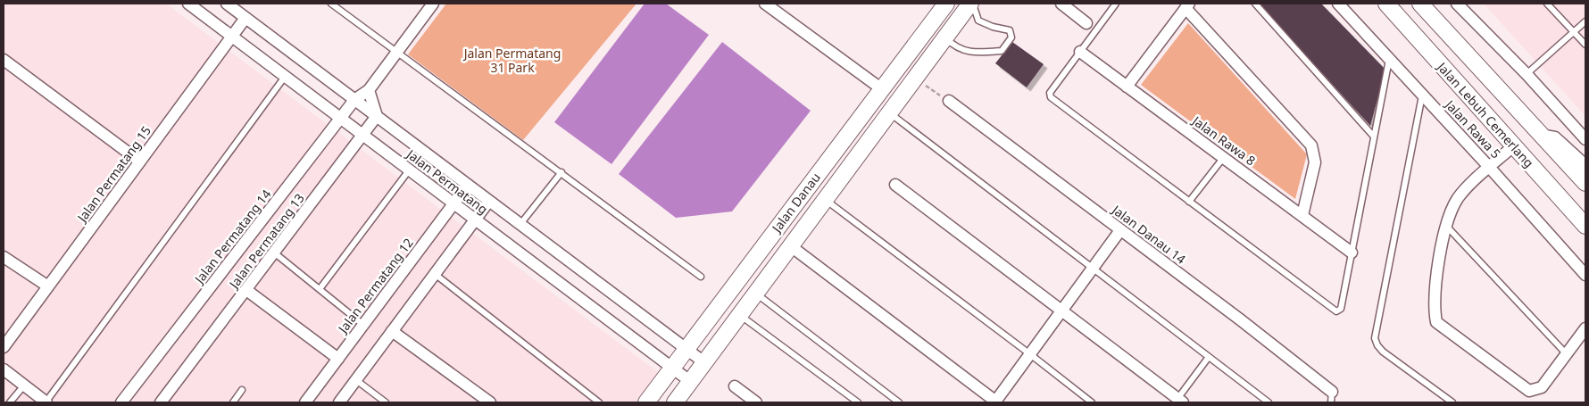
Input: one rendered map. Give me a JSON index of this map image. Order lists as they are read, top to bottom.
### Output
{
  "streets": {
    "street": [
      "Jalan Lebuh Cemerlang",
      "Jalan Rawa 5",
      "Jalan Rawa 8",
      "Jalan Permatang 15",
      "Jalan Permatang",
      "Jalan Danau",
      "Jalan Danau 14",
      "Jalan Permatang 14",
      "Jalan Permatang 13",
      "Jalan Permatang 12"
    ]
  },
  "crossings": [
    ["Jalan Permatang 15", "Jalan Permatang"],
    ["Jalan Permatang", "Jalan Danau"],
    ["Jalan Permatang", "Jalan Permatang 14"],
    ["Jalan Permatang", "Jalan Permatang 13"],
    ["Jalan Permatang", "Jalan Permatang 12"]
  ],
  "parks": ["Jalan Permatang 31 Park"]
}
